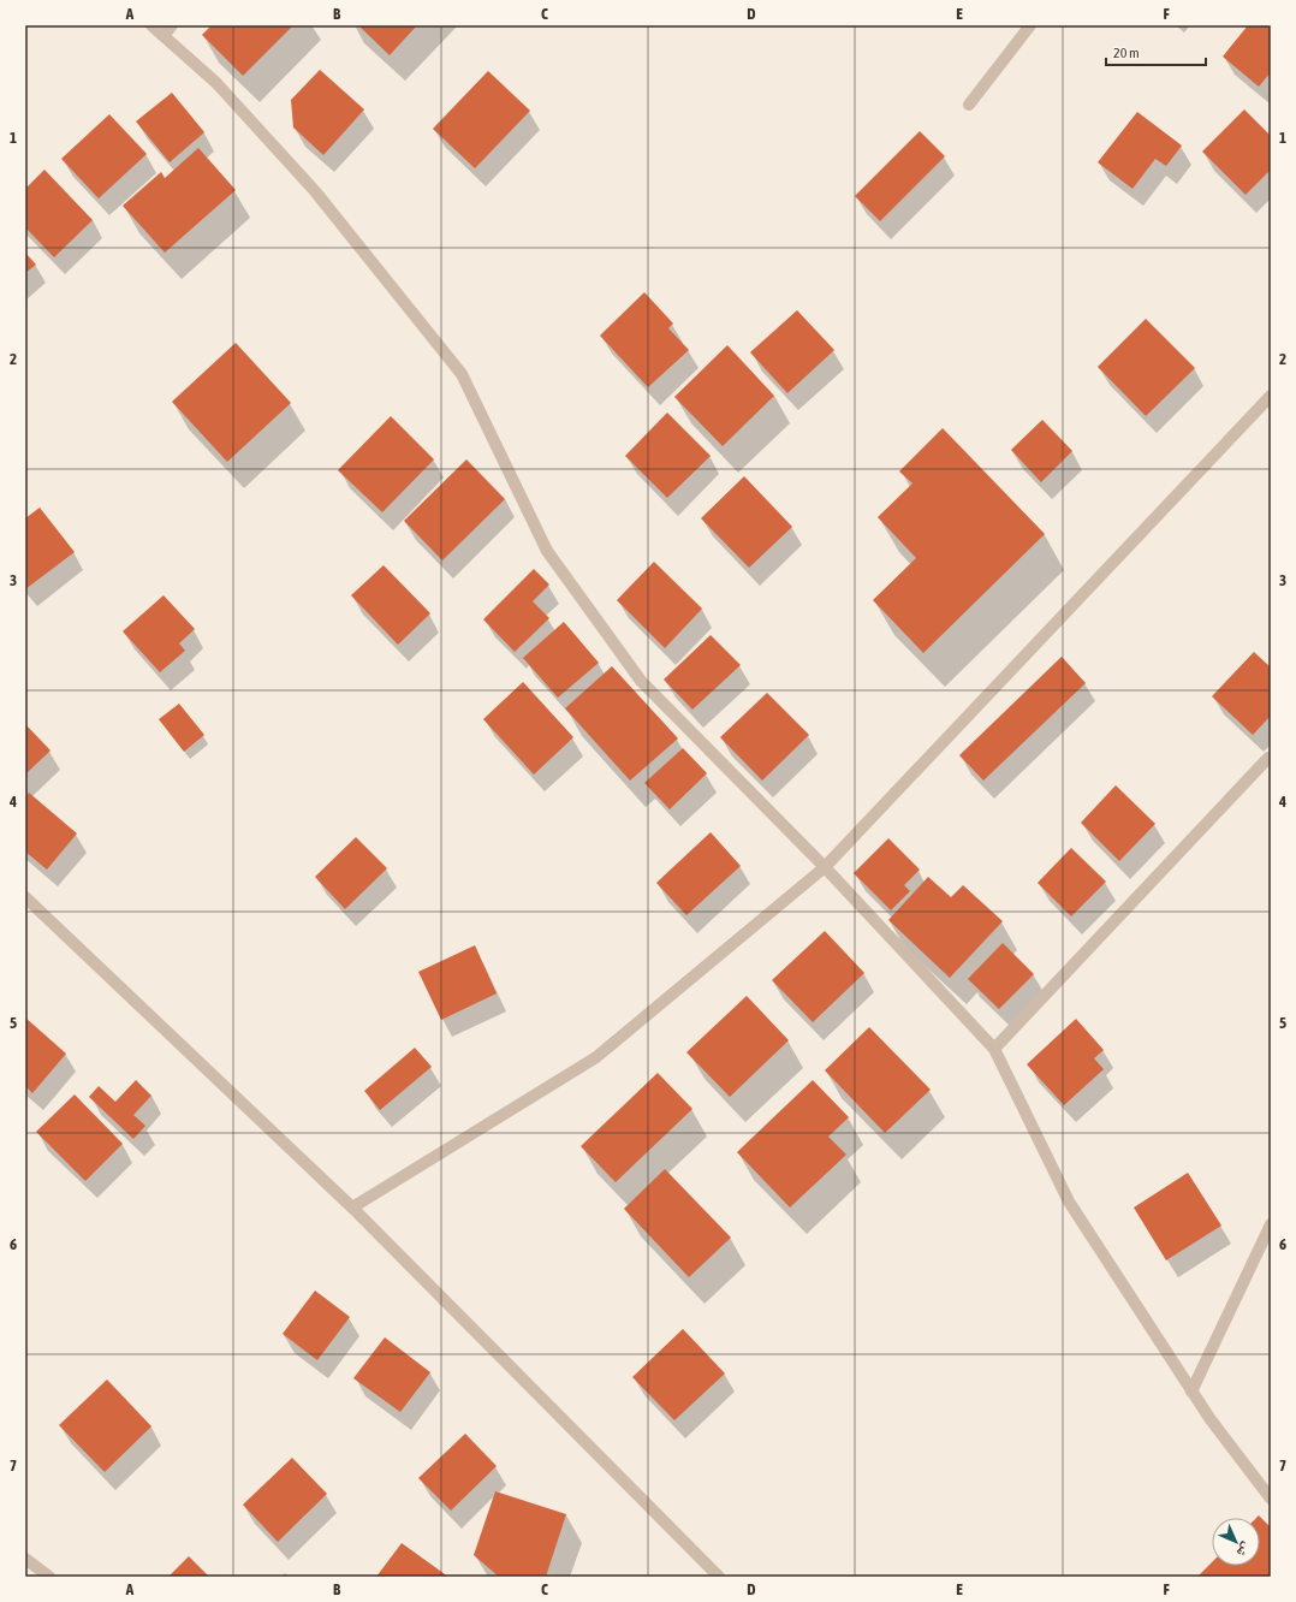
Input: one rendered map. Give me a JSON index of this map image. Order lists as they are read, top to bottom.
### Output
{
  "scale_bar": "20 m",
  "north": "bottom right",
  "grid": {
    "columns": [
      "A",
      "B",
      "C",
      "D",
      "E",
      "F"
    ],
    "rows": [
      "1",
      "2",
      "3",
      "4",
      "5",
      "6",
      "7"
    ]
  }
}
